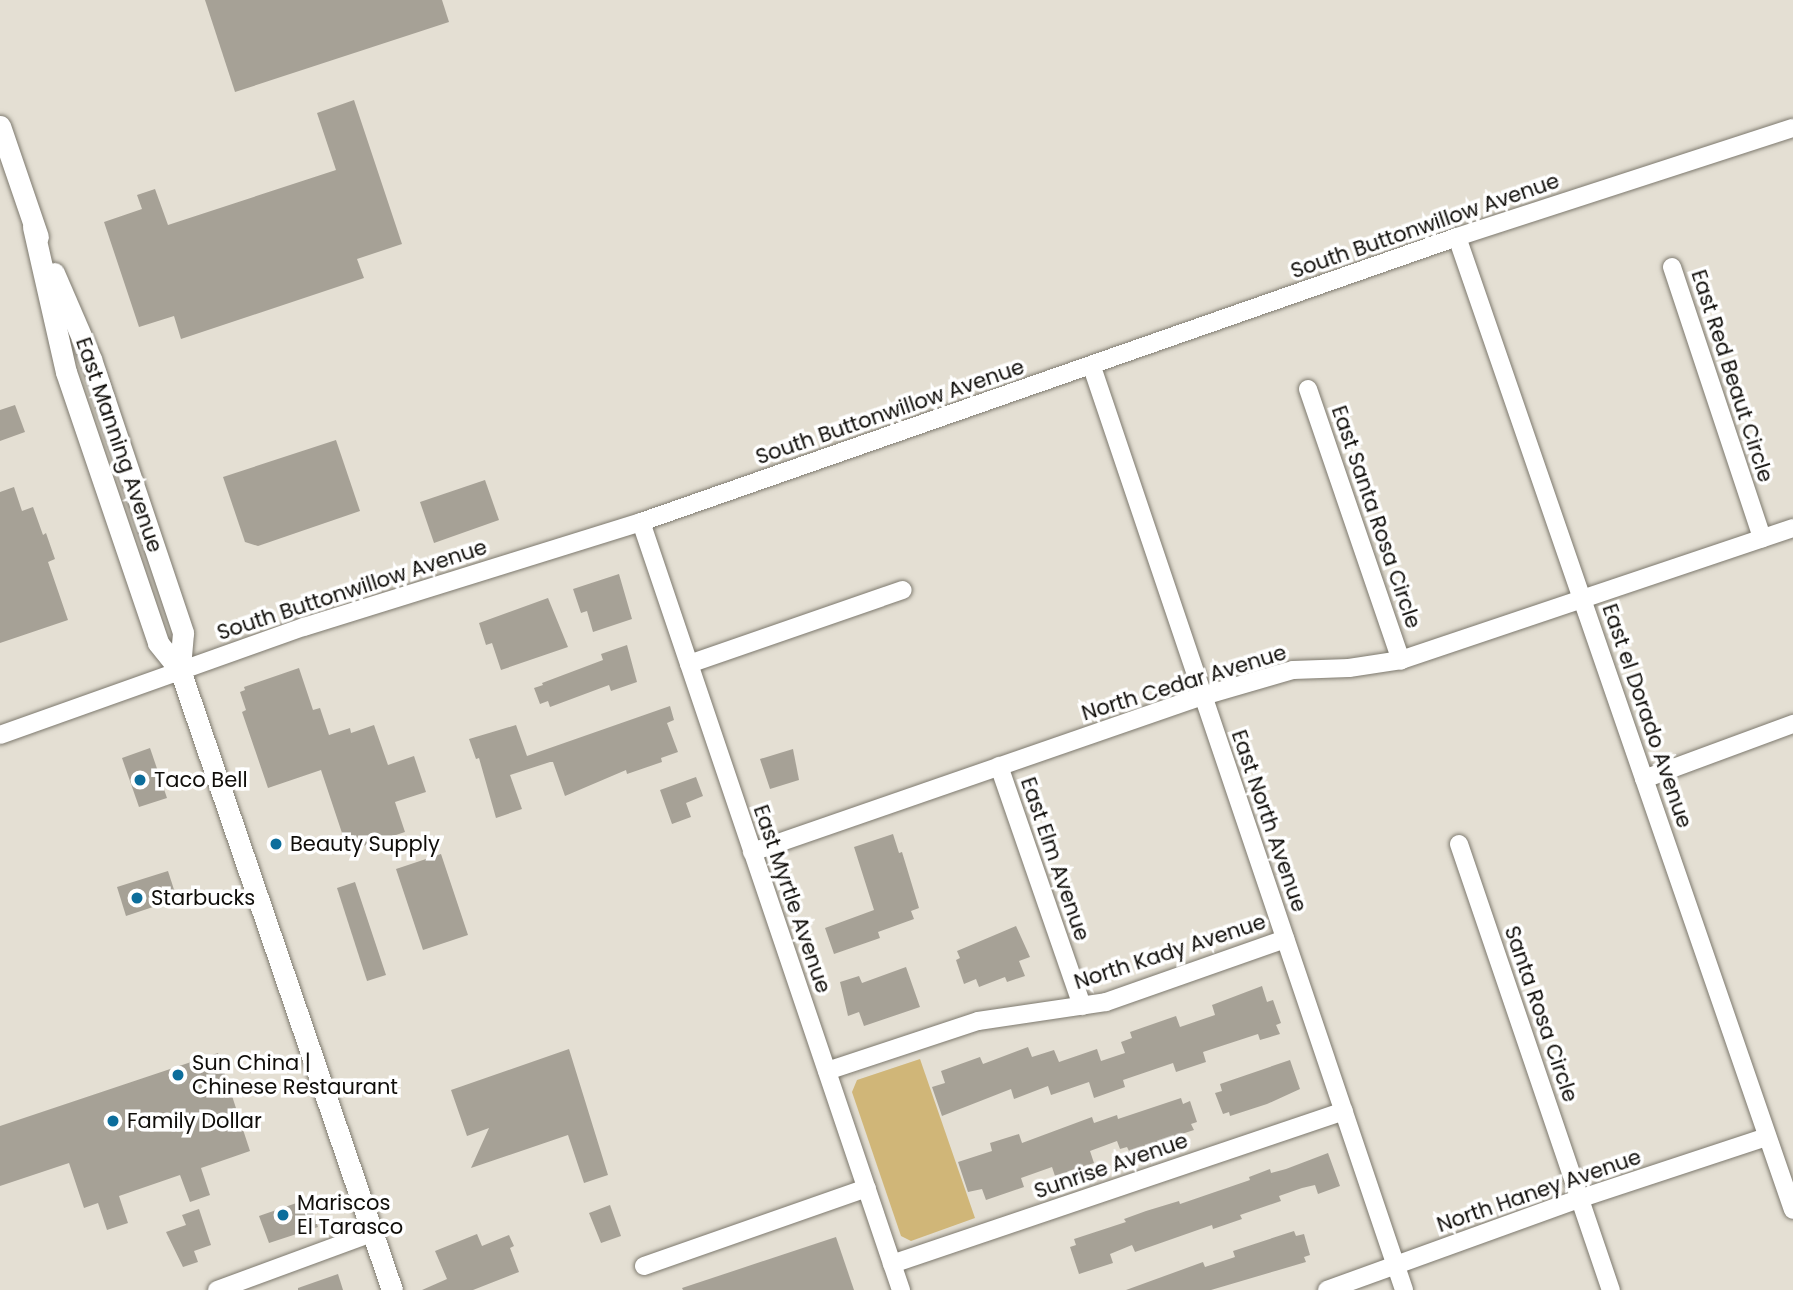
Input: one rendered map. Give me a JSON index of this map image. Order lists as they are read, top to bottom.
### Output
{
  "streets": {
    "main road": ["East Manning Avenue"],
    "street": [
      "South Buttonwillow Avenue",
      "East Red Beaut Circle",
      "East Santa Rosa Circle",
      "North Cedar Avenue",
      "East el Dorado Avenue",
      "East North Avenue",
      "East Elm Avenue",
      "East Myrtle Avenue",
      "North Kady Avenue",
      "Santa Rosa Circle",
      "Sunrise Avenue",
      "North Haney Avenue"
    ]
  },
  "crossings": [
    ["South Buttonwillow Avenue", "East Manning Avenue"],
    ["South Buttonwillow Avenue", "East el Dorado Avenue"],
    ["South Buttonwillow Avenue", "East North Avenue"],
    ["South Buttonwillow Avenue", "East Myrtle Avenue"],
    ["East Red Beaut Circle", "North Cedar Avenue"],
    ["East Santa Rosa Circle", "North Cedar Avenue"],
    ["North Cedar Avenue", "East el Dorado Avenue"],
    ["North Cedar Avenue", "East North Avenue"],
    ["North Cedar Avenue", "East Elm Avenue"],
    ["North Cedar Avenue", "East Myrtle Avenue"],
    ["East el Dorado Avenue", "North Haney Avenue"],
    ["East North Avenue", "North Kady Avenue"],
    ["East North Avenue", "Sunrise Avenue"],
    ["East North Avenue", "North Haney Avenue"],
    ["East Elm Avenue", "North Kady Avenue"],
    ["East Myrtle Avenue", "North Kady Avenue"],
    ["East Myrtle Avenue", "Sunrise Avenue"],
    ["Santa Rosa Circle", "North Haney Avenue"]
  ],
  "places": [
    "Taco Bell",
    "Beauty Supply",
    "Starbucks",
    "Sun China | Chinese Restaurant",
    "Family Dollar",
    "Mariscos El Tarasco"
  ]
}
